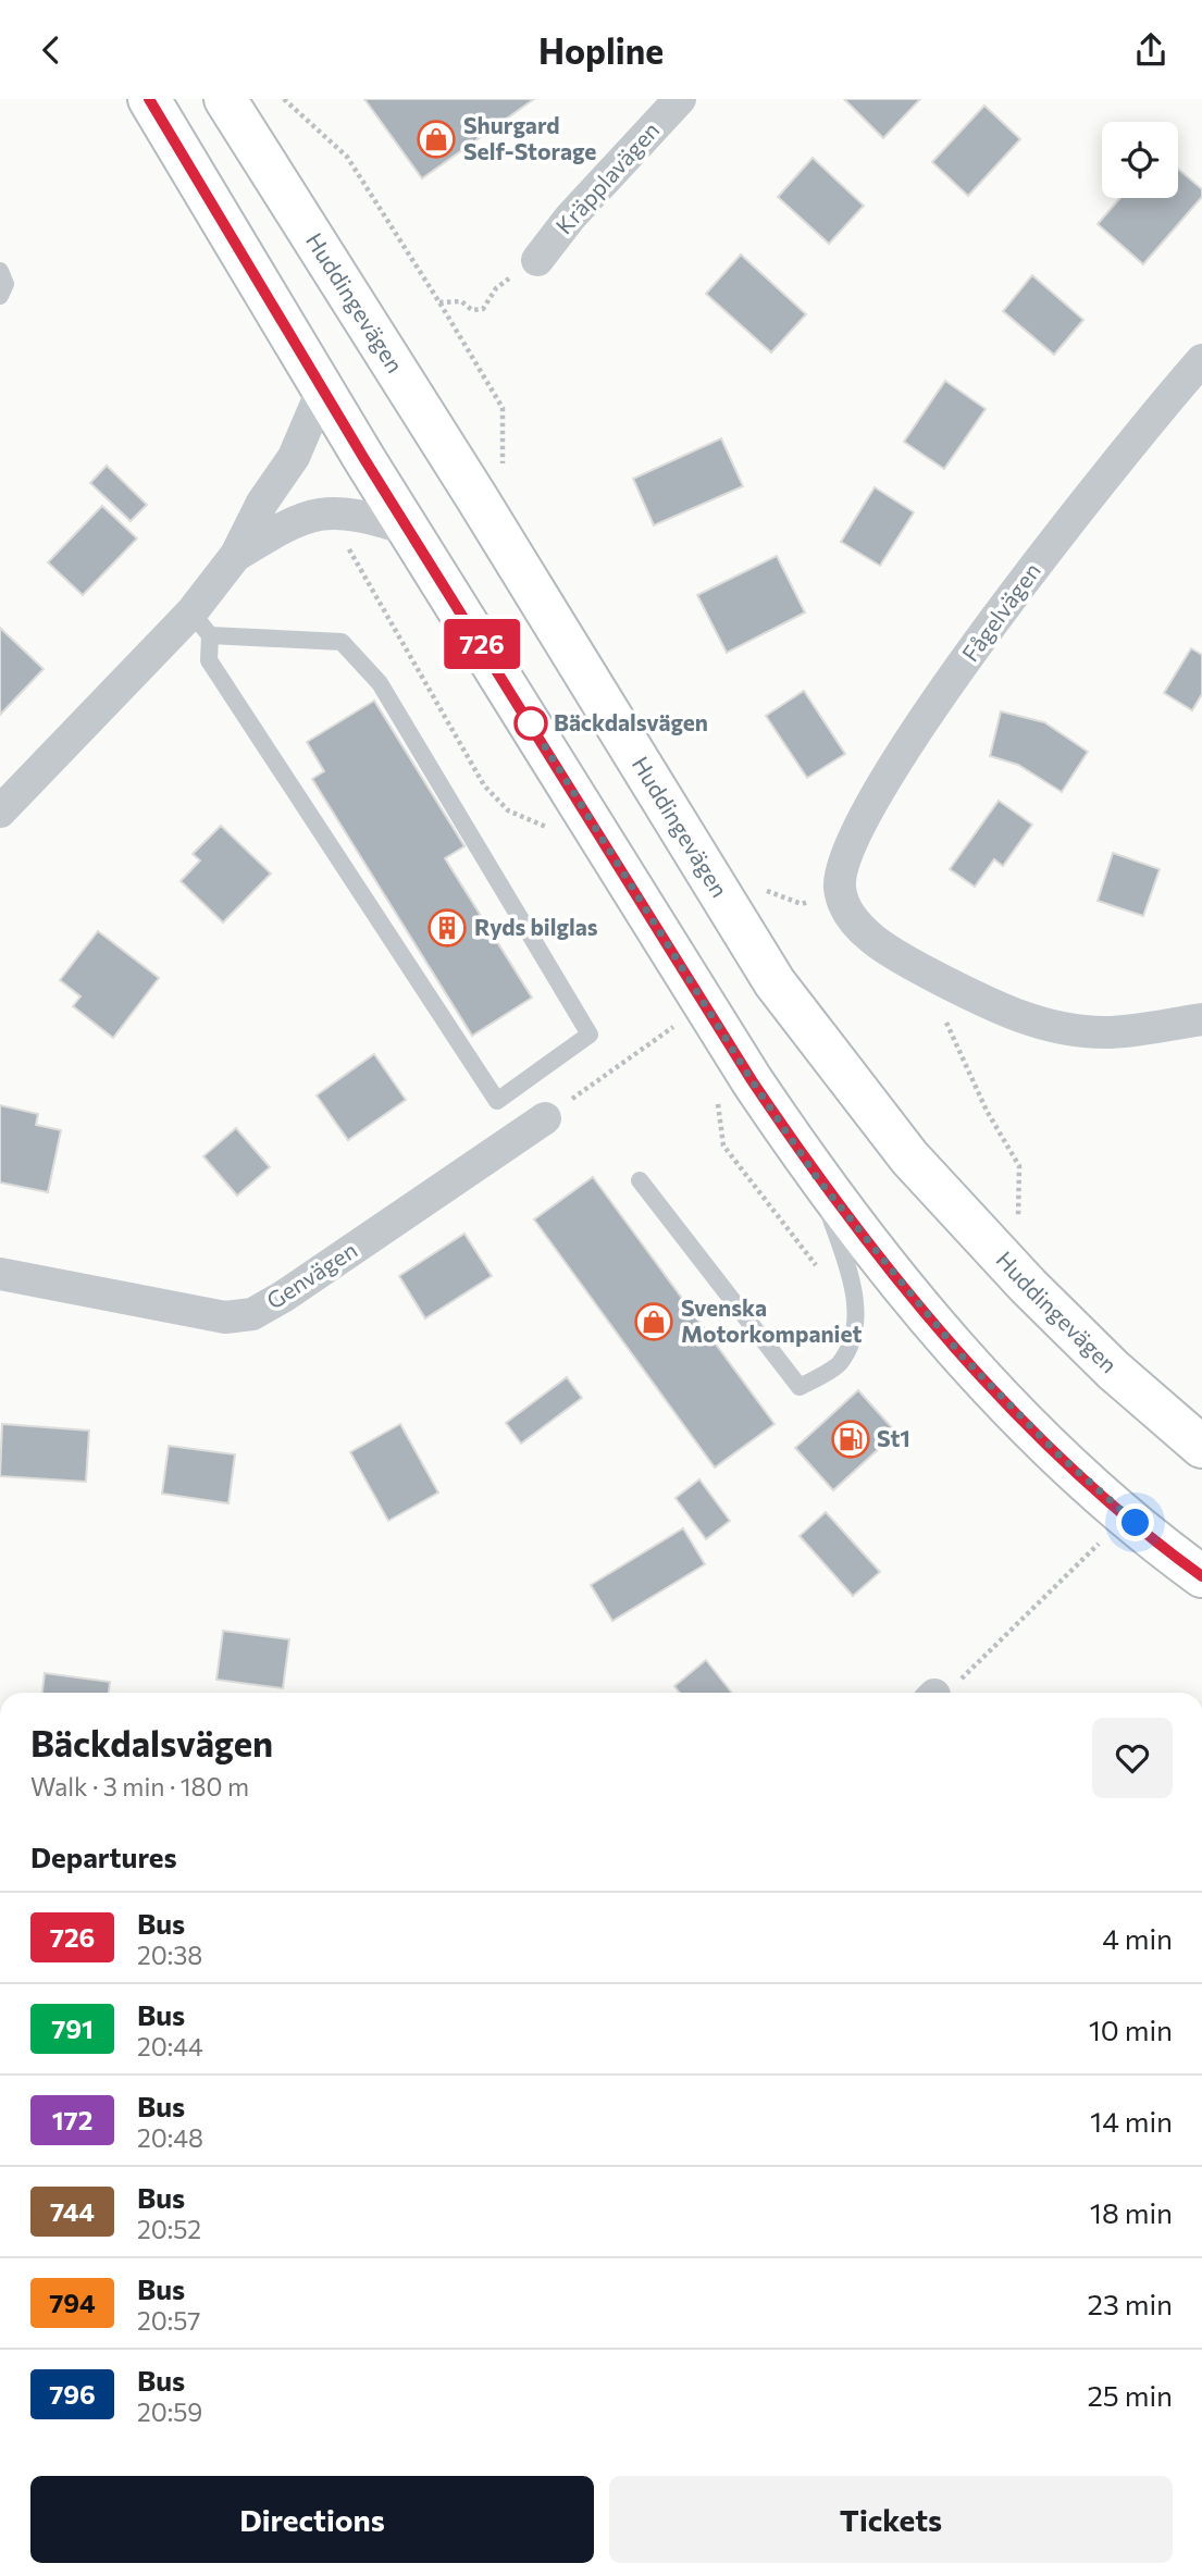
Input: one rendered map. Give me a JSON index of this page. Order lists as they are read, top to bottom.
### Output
{
  "streets": {
    "main road": ["Huddingevägen"],
    "street": ["Kräpplavägen", "Fågelvägen", "Genvägen"]
  },
  "places": {
    "shop": ["Shurgard Self-Storage", "Svenska Motorkompaniet"],
    "other": ["Bäckdalsvägen"],
    "building": ["Ryds bilglas"],
    "fuel station": ["St1"]
  },
  "lines": ["bus line 726"],
  "page": {
    "header": "Hopline",
    "on_map": "726",
    "heading": [
      ["Bäckdalsvägen", "Walk · 3 min · 180 m"],
      "Departures"
    ],
    "list": [
      {
        "mark": "726",
        "name": "Bus",
        "note": "20:38",
        "value": "4 min"
      },
      {
        "mark": "791",
        "name": "Bus",
        "note": "20:44",
        "value": "10 min"
      },
      {
        "mark": "172",
        "name": "Bus",
        "note": "20:48",
        "value": "14 min"
      },
      {
        "mark": "744",
        "name": "Bus",
        "note": "20:52",
        "value": "18 min"
      },
      {
        "mark": "794",
        "name": "Bus",
        "note": "20:57",
        "value": "23 min"
      },
      {
        "mark": "796",
        "name": "Bus",
        "note": "20:59",
        "value": "25 min"
      }
    ],
    "buttons": ["Directions", "Tickets"]
  }
}
